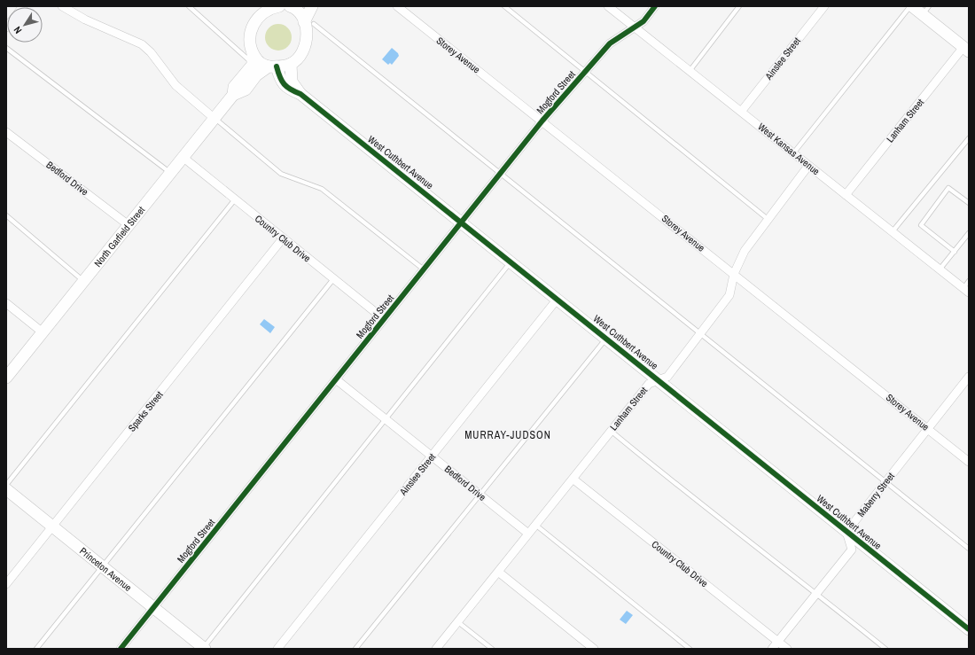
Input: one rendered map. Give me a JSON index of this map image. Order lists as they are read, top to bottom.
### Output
{
  "streets": {
    "street": [
      "Storey Avenue",
      "Ainslee Street",
      "Mogford Street",
      "Lanham Street",
      "West Kansas Avenue",
      "West Cuthbert Avenue",
      "Bedford Drive",
      "North Garfield Street",
      "Country Club Drive",
      "Sparks Street",
      "Maberry Street",
      "Princeton Avenue"
    ]
  },
  "crossings": [
    ["Storey Avenue", "Mogford Street"],
    ["Storey Avenue", "Lanham Street"],
    ["Storey Avenue", "Maberry Street"],
    ["Ainslee Street", "West Kansas Avenue"],
    ["Ainslee Street", "West Cuthbert Avenue"],
    ["Ainslee Street", "Bedford Drive"],
    ["Mogford Street", "West Kansas Avenue"],
    ["Mogford Street", "West Cuthbert Avenue"],
    ["Mogford Street", "Bedford Drive"],
    ["Mogford Street", "Country Club Drive"],
    ["Mogford Street", "Princeton Avenue"],
    ["Lanham Street", "West Kansas Avenue"],
    ["Lanham Street", "West Cuthbert Avenue"],
    ["Lanham Street", "Bedford Drive"],
    ["Lanham Street", "Country Club Drive"],
    ["West Cuthbert Avenue", "Maberry Street"],
    ["Bedford Drive", "North Garfield Street"],
    ["North Garfield Street", "Country Club Drive"],
    ["Country Club Drive", "Sparks Street"],
    ["Sparks Street", "Princeton Avenue"]
  ],
  "districts": ["MURRAY-JUDSON"],
  "north": "bottom left"
}
